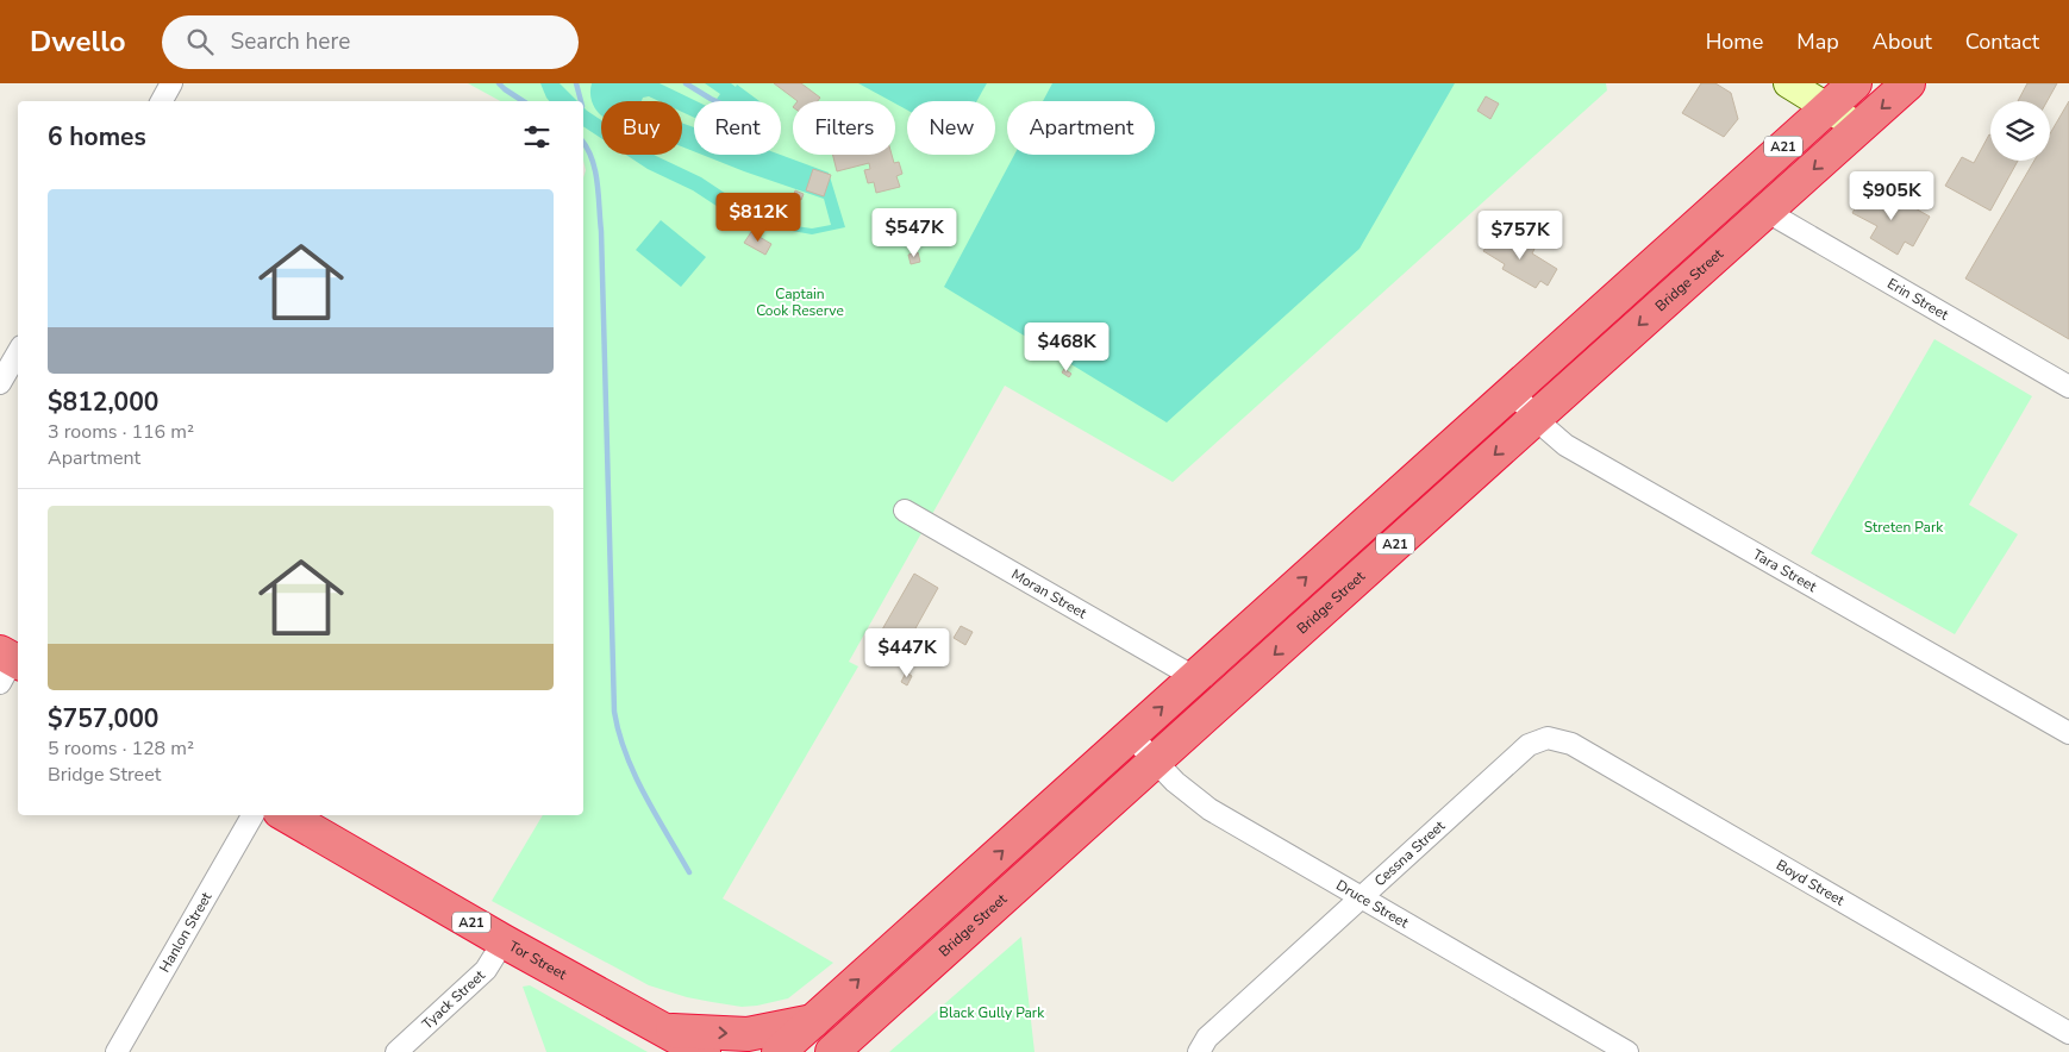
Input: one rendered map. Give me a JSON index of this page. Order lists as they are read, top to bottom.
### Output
{
  "streets": {
    "highway": ["A21", "Bridge Street", "Tor Street"],
    "street": [
      "Erin Street",
      "Tara Street",
      "Moran Street",
      "Cessna Street",
      "Boyd Street",
      "Druce Street",
      "Hanlon Street",
      "Tyack Street"
    ]
  },
  "crossings": [
    ["A21", "Tara Street"],
    ["A21", "Moran Street"],
    ["A21", "Druce Street"],
    ["A21", "Tor Street"],
    ["Bridge Street", "Erin Street"],
    ["Bridge Street", "Tara Street"],
    ["Bridge Street", "Druce Street"],
    ["Cessna Street", "Boyd Street"],
    ["Cessna Street", "Druce Street"],
    ["Tor Street", "Tyack Street"]
  ],
  "parks": ["Captain Cook Reserve", "Streten Park", "Black Gully Park"],
  "page": {
    "header": "Dwello",
    "search": "Search here",
    "nav": [
      "Home",
      "Map",
      "About",
      "Contact"
    ],
    "chip": [
      "Buy",
      "Rent",
      "Filters",
      "New",
      "Apartment"
    ],
    "heading": "6 homes",
    "price": [
      "$905K",
      "$812K",
      "$547K",
      "$757K",
      "$468K",
      "$447K"
    ],
    "list": [
      {
        "name": "$812,000",
        "note": "3 rooms · 116 m² · Apartment"
      },
      {
        "name": "$757,000",
        "note": "5 rooms · 128 m² · Bridge Street"
      }
    ]
  }
}
